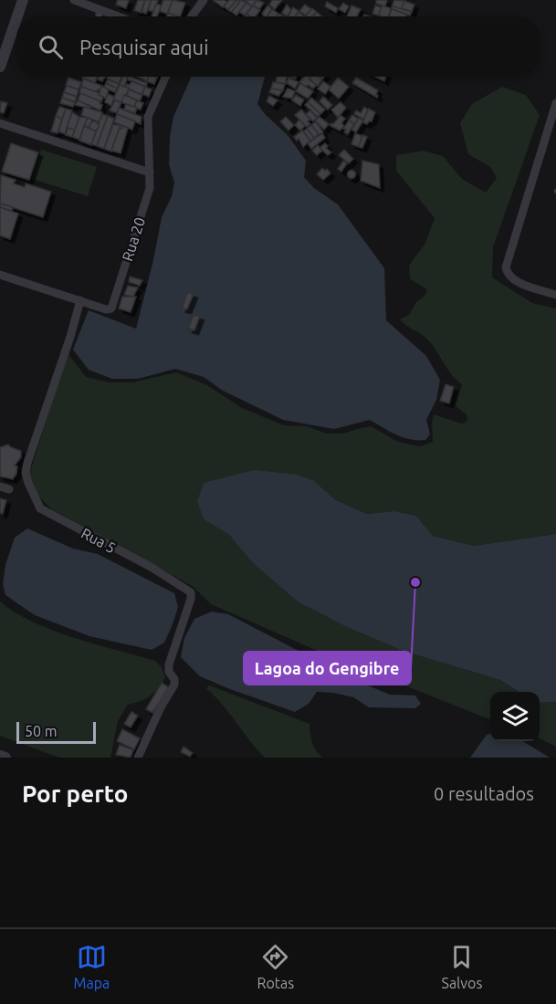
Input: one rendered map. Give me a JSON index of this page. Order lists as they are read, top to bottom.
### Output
{
  "streets": {
    "street": ["Rua 20", "Rua 5"]
  },
  "crossings": [
    ["Rua 20", "Rua 5"]
  ],
  "places": ["Lagoa do Gengibre"],
  "scale_bar": "50 m",
  "page": {
    "search": "Pesquisar aqui",
    "scale": "50 m",
    "heading": ["Por perto", "0 resultados"],
    "nav": ["Mapa", "Rotas", "Salvos"]
  }
}
